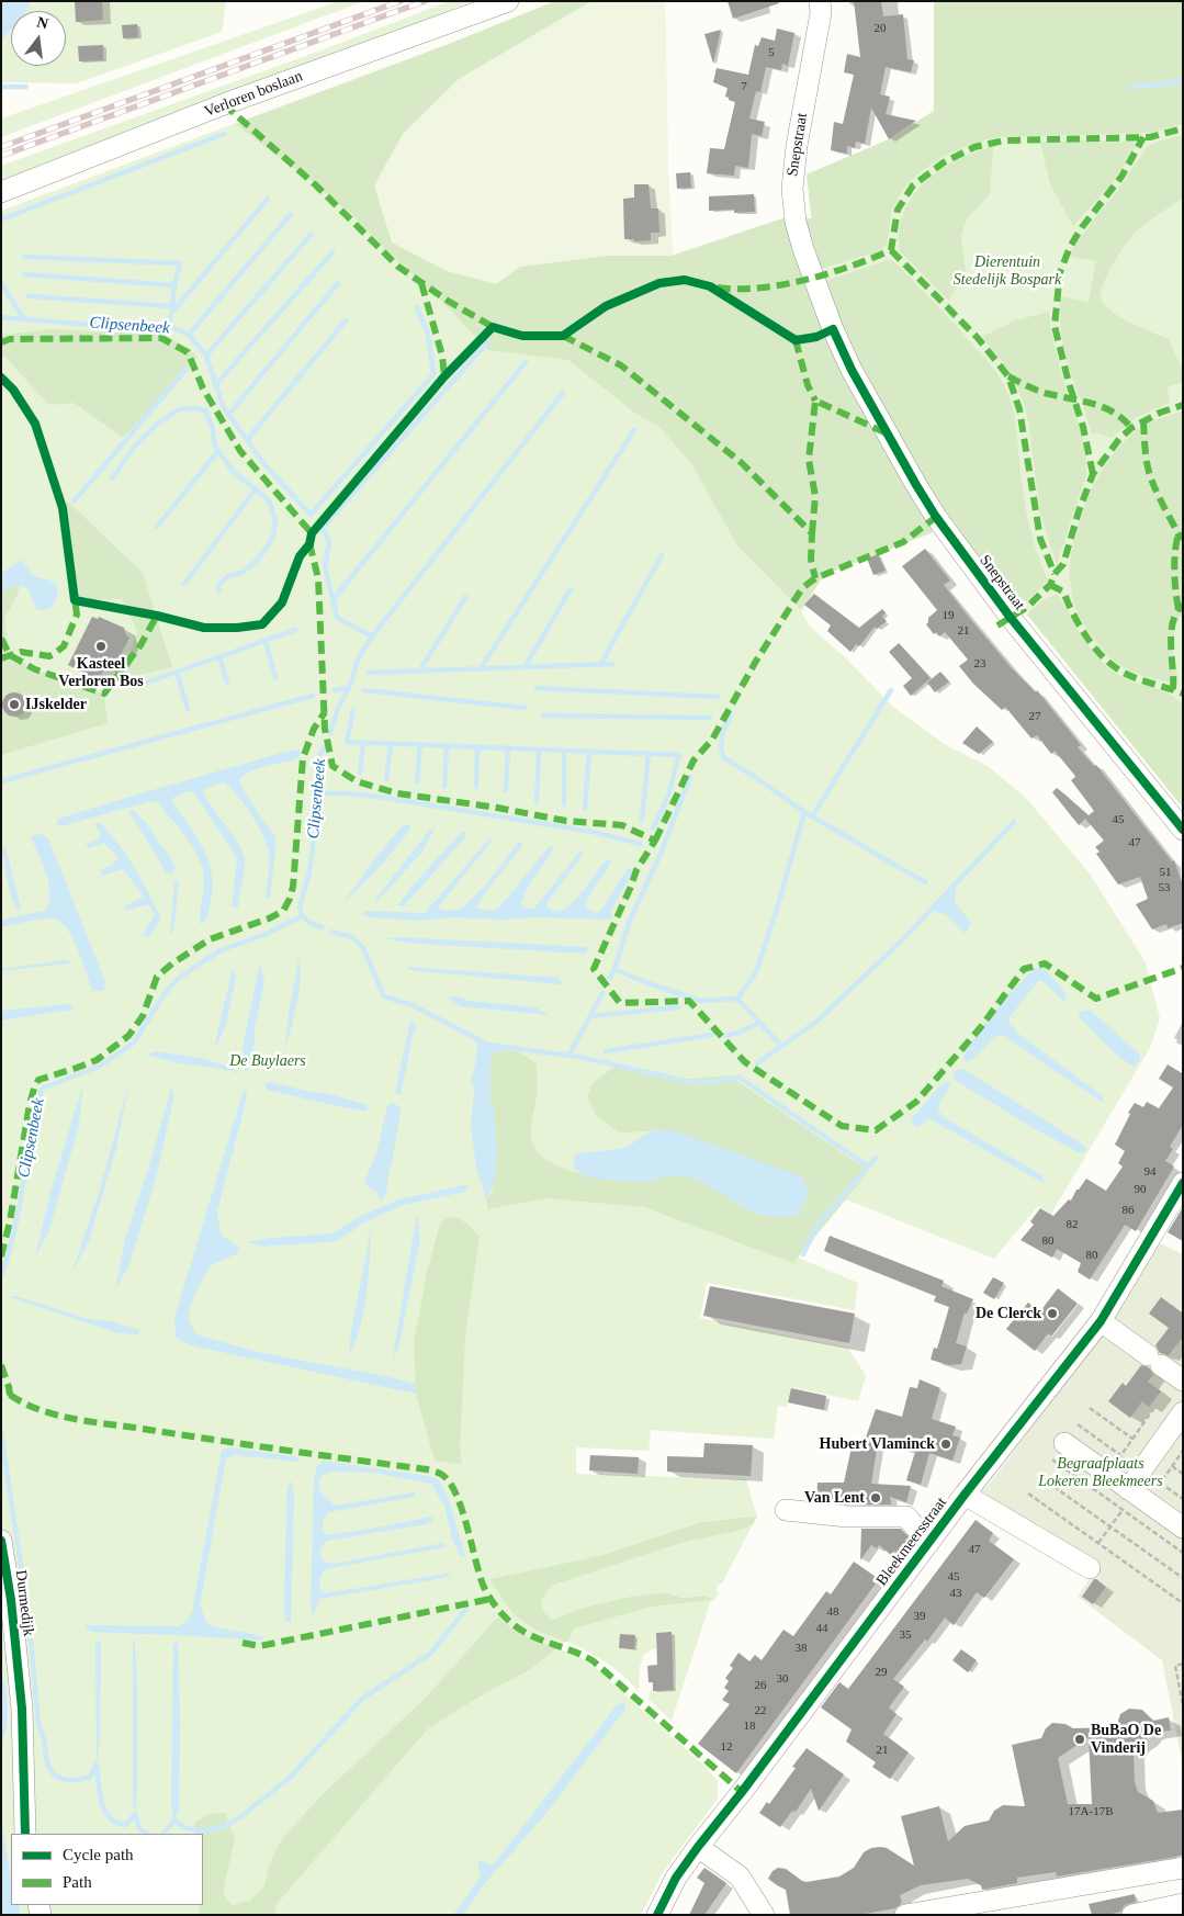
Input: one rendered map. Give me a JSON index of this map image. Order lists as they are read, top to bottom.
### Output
{
  "streets": {
    "street": [
      "Verloren boslaan",
      "Snepstraat",
      "Bleekmeersstraat",
      "Durmedijk"
    ]
  },
  "water": ["Clipsenbeek"],
  "parks": ["Dierentuin Stedelijk Bospark", "De Buylaers", "Begraafplaats Lokeren Bleekmeers"],
  "places": [
    "Kasteel Verloren Bos",
    "IJskelder",
    "De Clerck",
    "Hubert Vlaminck",
    "Van Lent",
    "BuBaO De Vinderij"
  ],
  "house_numbers": [
    "20",
    "5",
    "7",
    "19",
    "21",
    "23",
    "27",
    "45",
    "47",
    "51",
    "53",
    "94",
    "90",
    "86",
    "82",
    "80",
    "80",
    "47",
    "45",
    "43",
    "48",
    "39",
    "44",
    "35",
    "38",
    "29",
    "30",
    "26",
    "22",
    "18",
    "12",
    "21",
    "17A-17B"
  ],
  "legend": ["Cycle path", "Path"],
  "north": "top"
}
